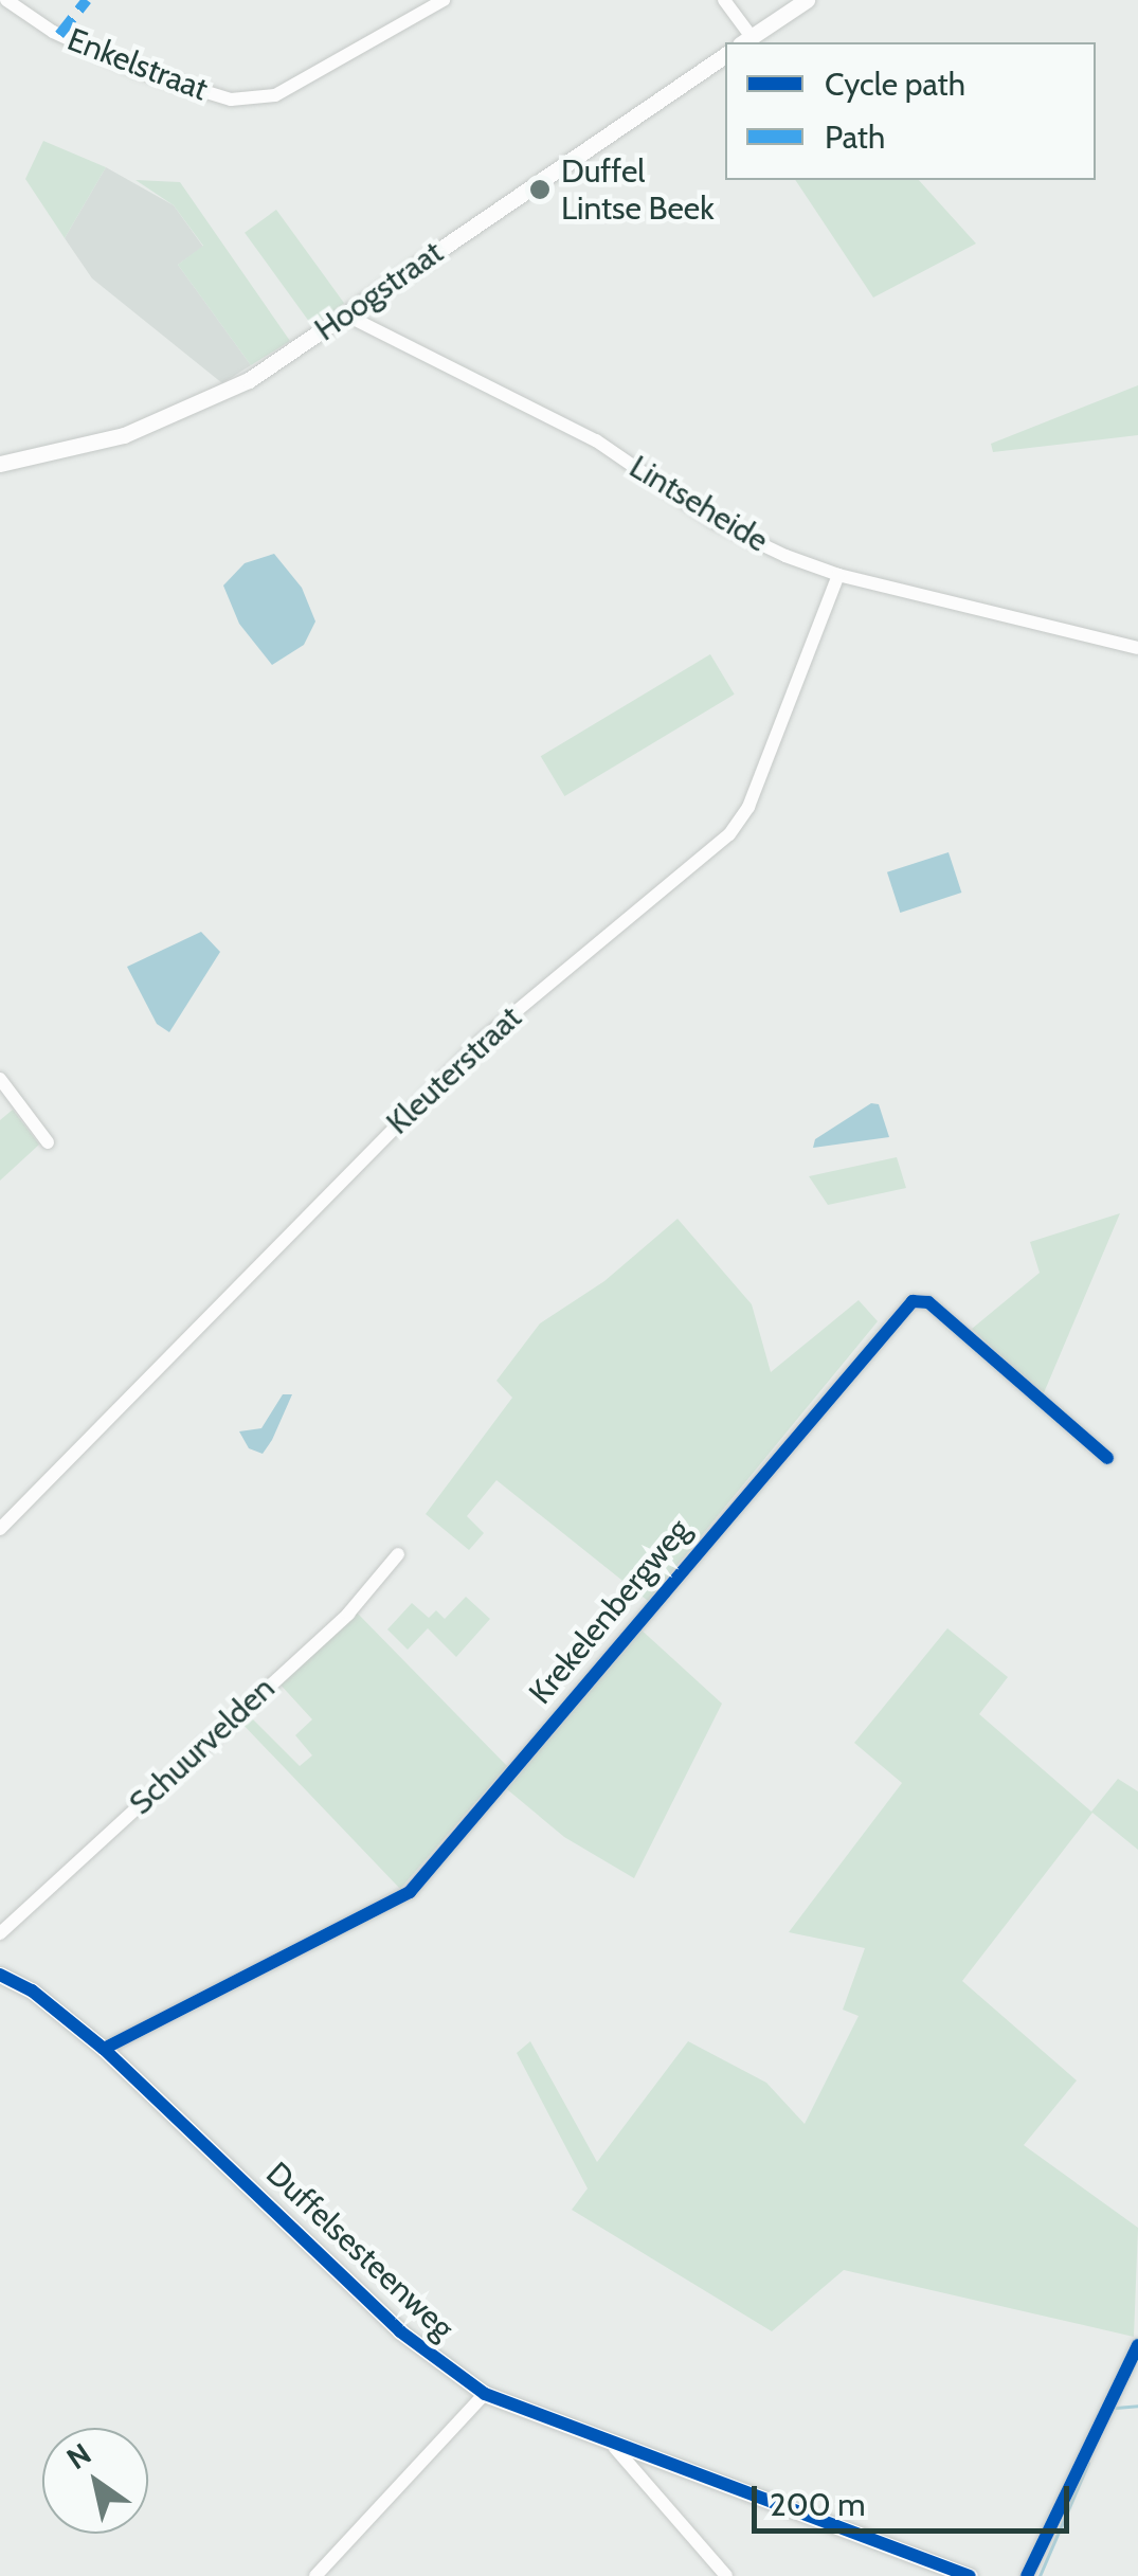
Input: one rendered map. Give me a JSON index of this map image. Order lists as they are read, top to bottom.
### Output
{
  "streets": {
    "street": [
      "Enkelstraat",
      "Hoogstraat",
      "Lintseheide",
      "Kleuterstraat",
      "Krekelenbergweg",
      "Schuurvelden",
      "Duffelsesteenweg"
    ]
  },
  "crossings": [
    ["Hoogstraat", "Lintseheide"],
    ["Lintseheide", "Kleuterstraat"],
    ["Krekelenbergweg", "Duffelsesteenweg"]
  ],
  "places": ["Duffel Lintse Beek"],
  "legend": ["Cycle path", "Path"],
  "scale_bar": "200 m",
  "north": "top left"
}
